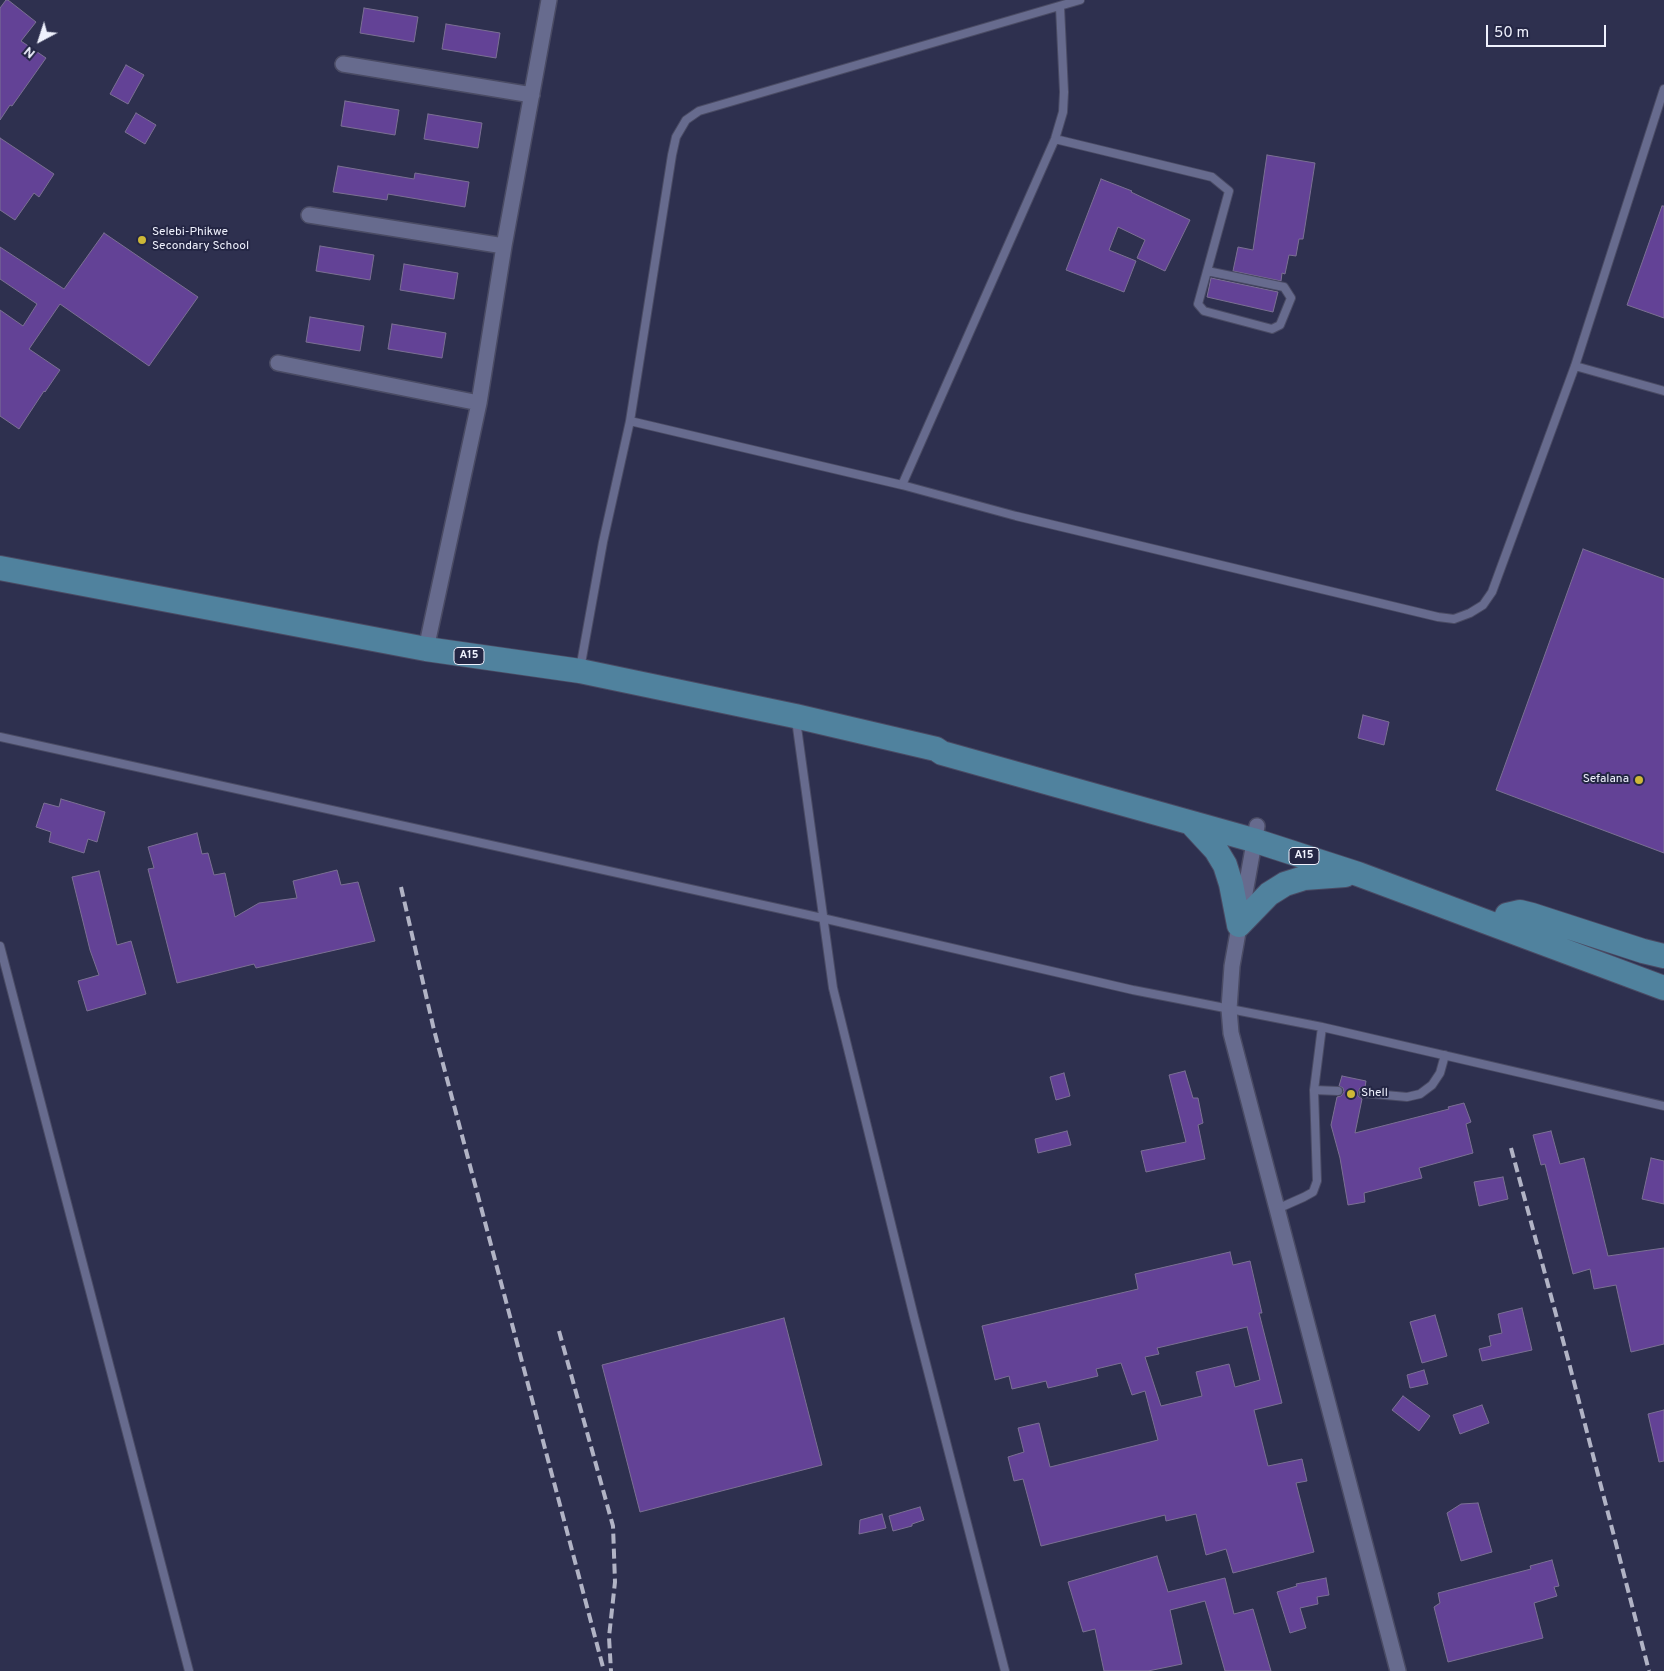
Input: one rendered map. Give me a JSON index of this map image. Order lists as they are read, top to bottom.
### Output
{
  "streets": {
    "main road": ["A15"]
  },
  "places": ["Selebi-Phikwe Secondary School", "Sefalana", "Shell"],
  "scale_bar": "50 m",
  "north": "bottom left"
}
